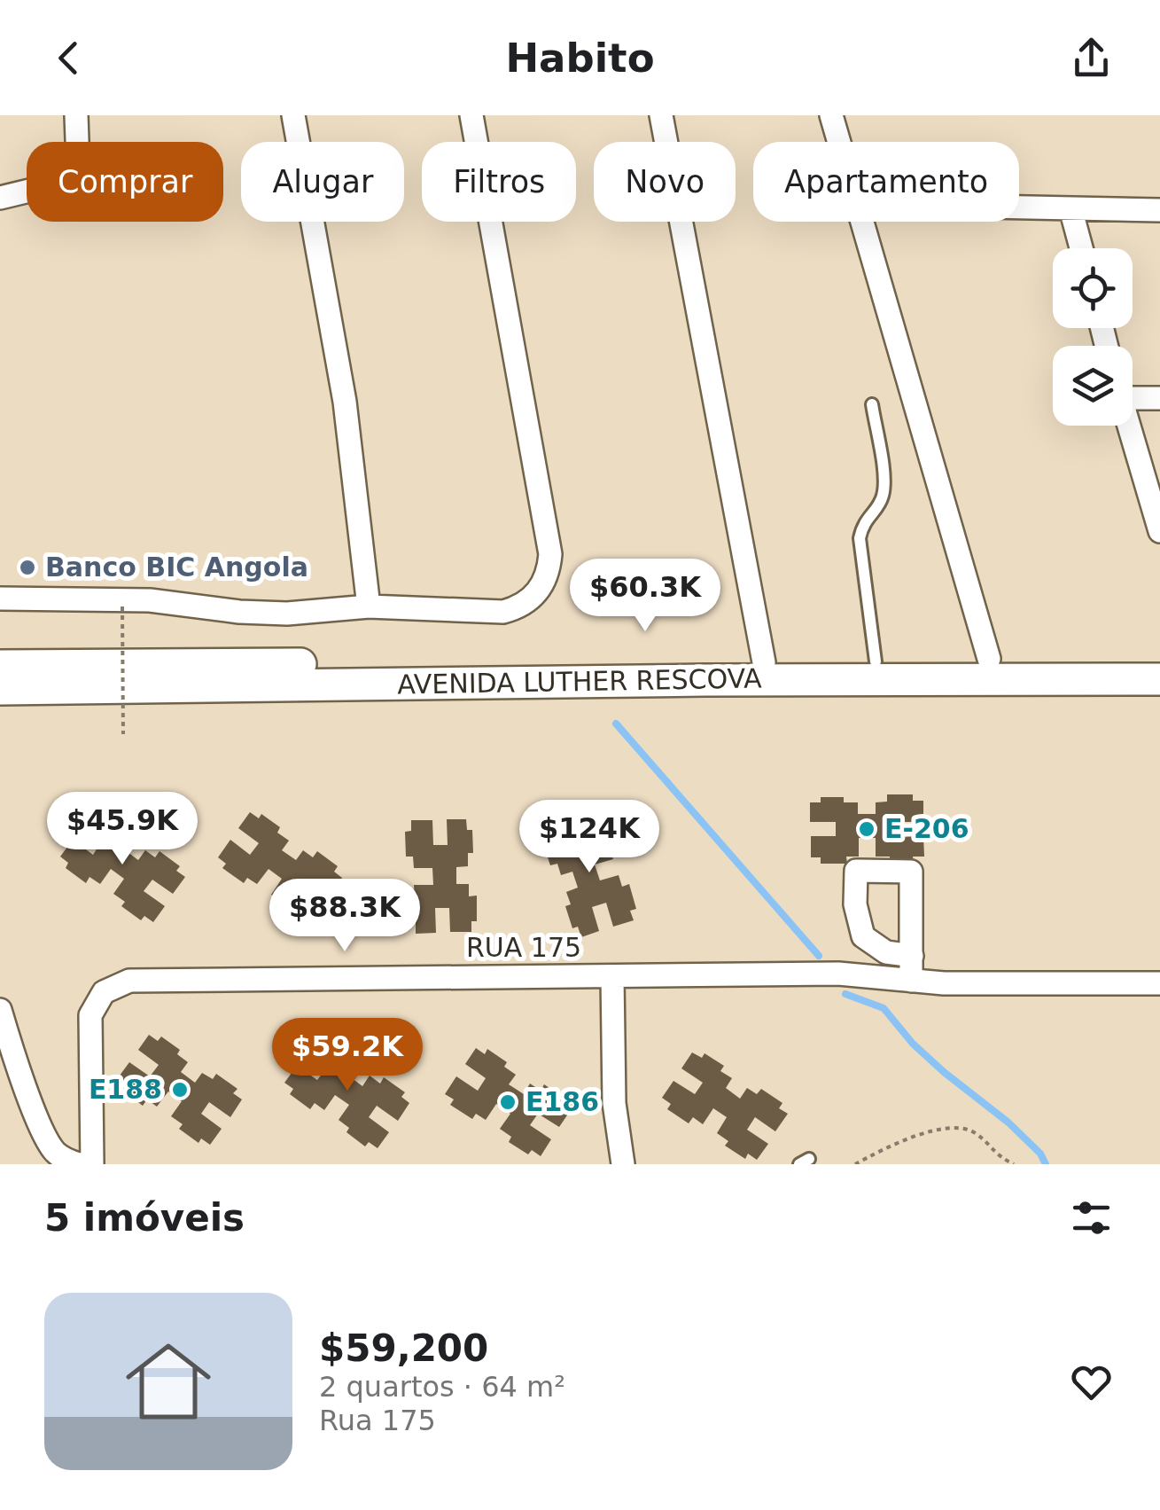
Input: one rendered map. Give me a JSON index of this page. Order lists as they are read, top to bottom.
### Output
{
  "streets": {
    "main road": ["AVENIDA LUTHER RESCOVA"],
    "street": ["RUA 175"]
  },
  "places": [
    "Banco BIC Angola",
    "E-206",
    "E188",
    "E186"
  ],
  "page": {
    "header": "Habito",
    "chip": [
      "Comprar",
      "Alugar",
      "Filtros",
      "Novo",
      "Apartamento"
    ],
    "price": [
      "$60.3K",
      "$45.9K",
      "$124K",
      "$88.3K",
      "$59.2K"
    ],
    "heading": "5 imóveis",
    "list": [
      {
        "name": "$59,200",
        "note": "2 quartos · 64 m² · Rua 175"
      }
    ]
  }
}
